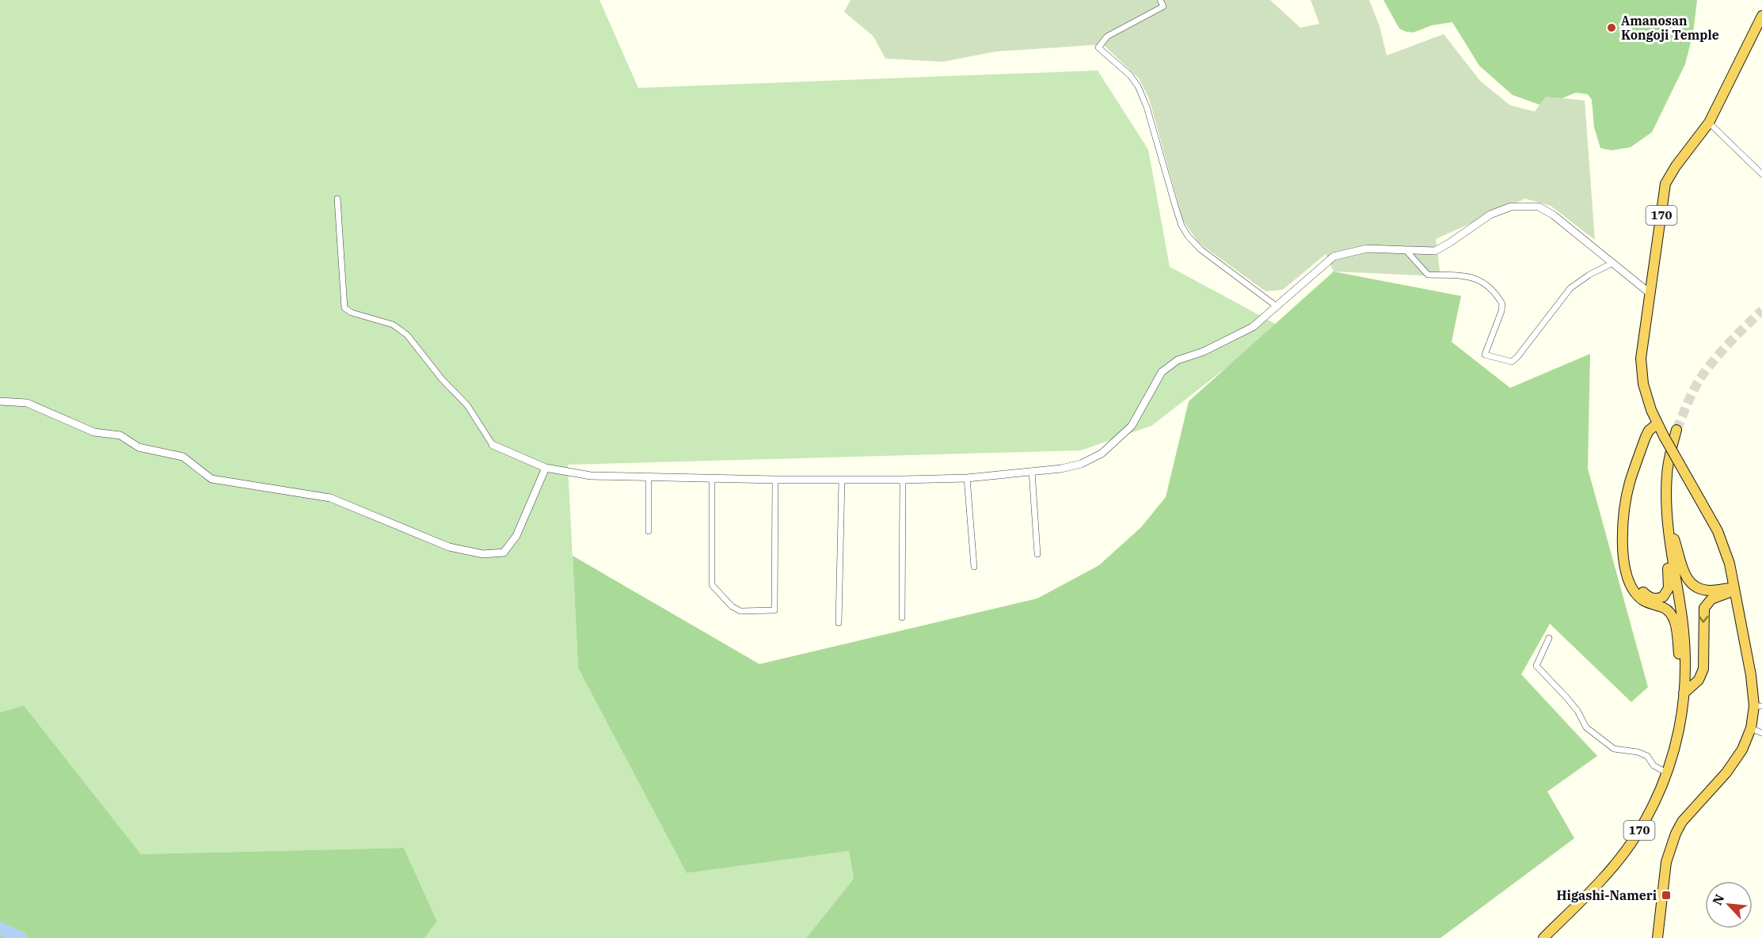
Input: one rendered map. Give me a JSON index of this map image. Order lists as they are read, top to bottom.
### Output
{
  "streets": {
    "highway": ["170"]
  },
  "places": {
    "other": ["Amanosan Kongoji Temple"],
    "transit": ["Higashi-Nameri"]
  },
  "north": "top left"
}
